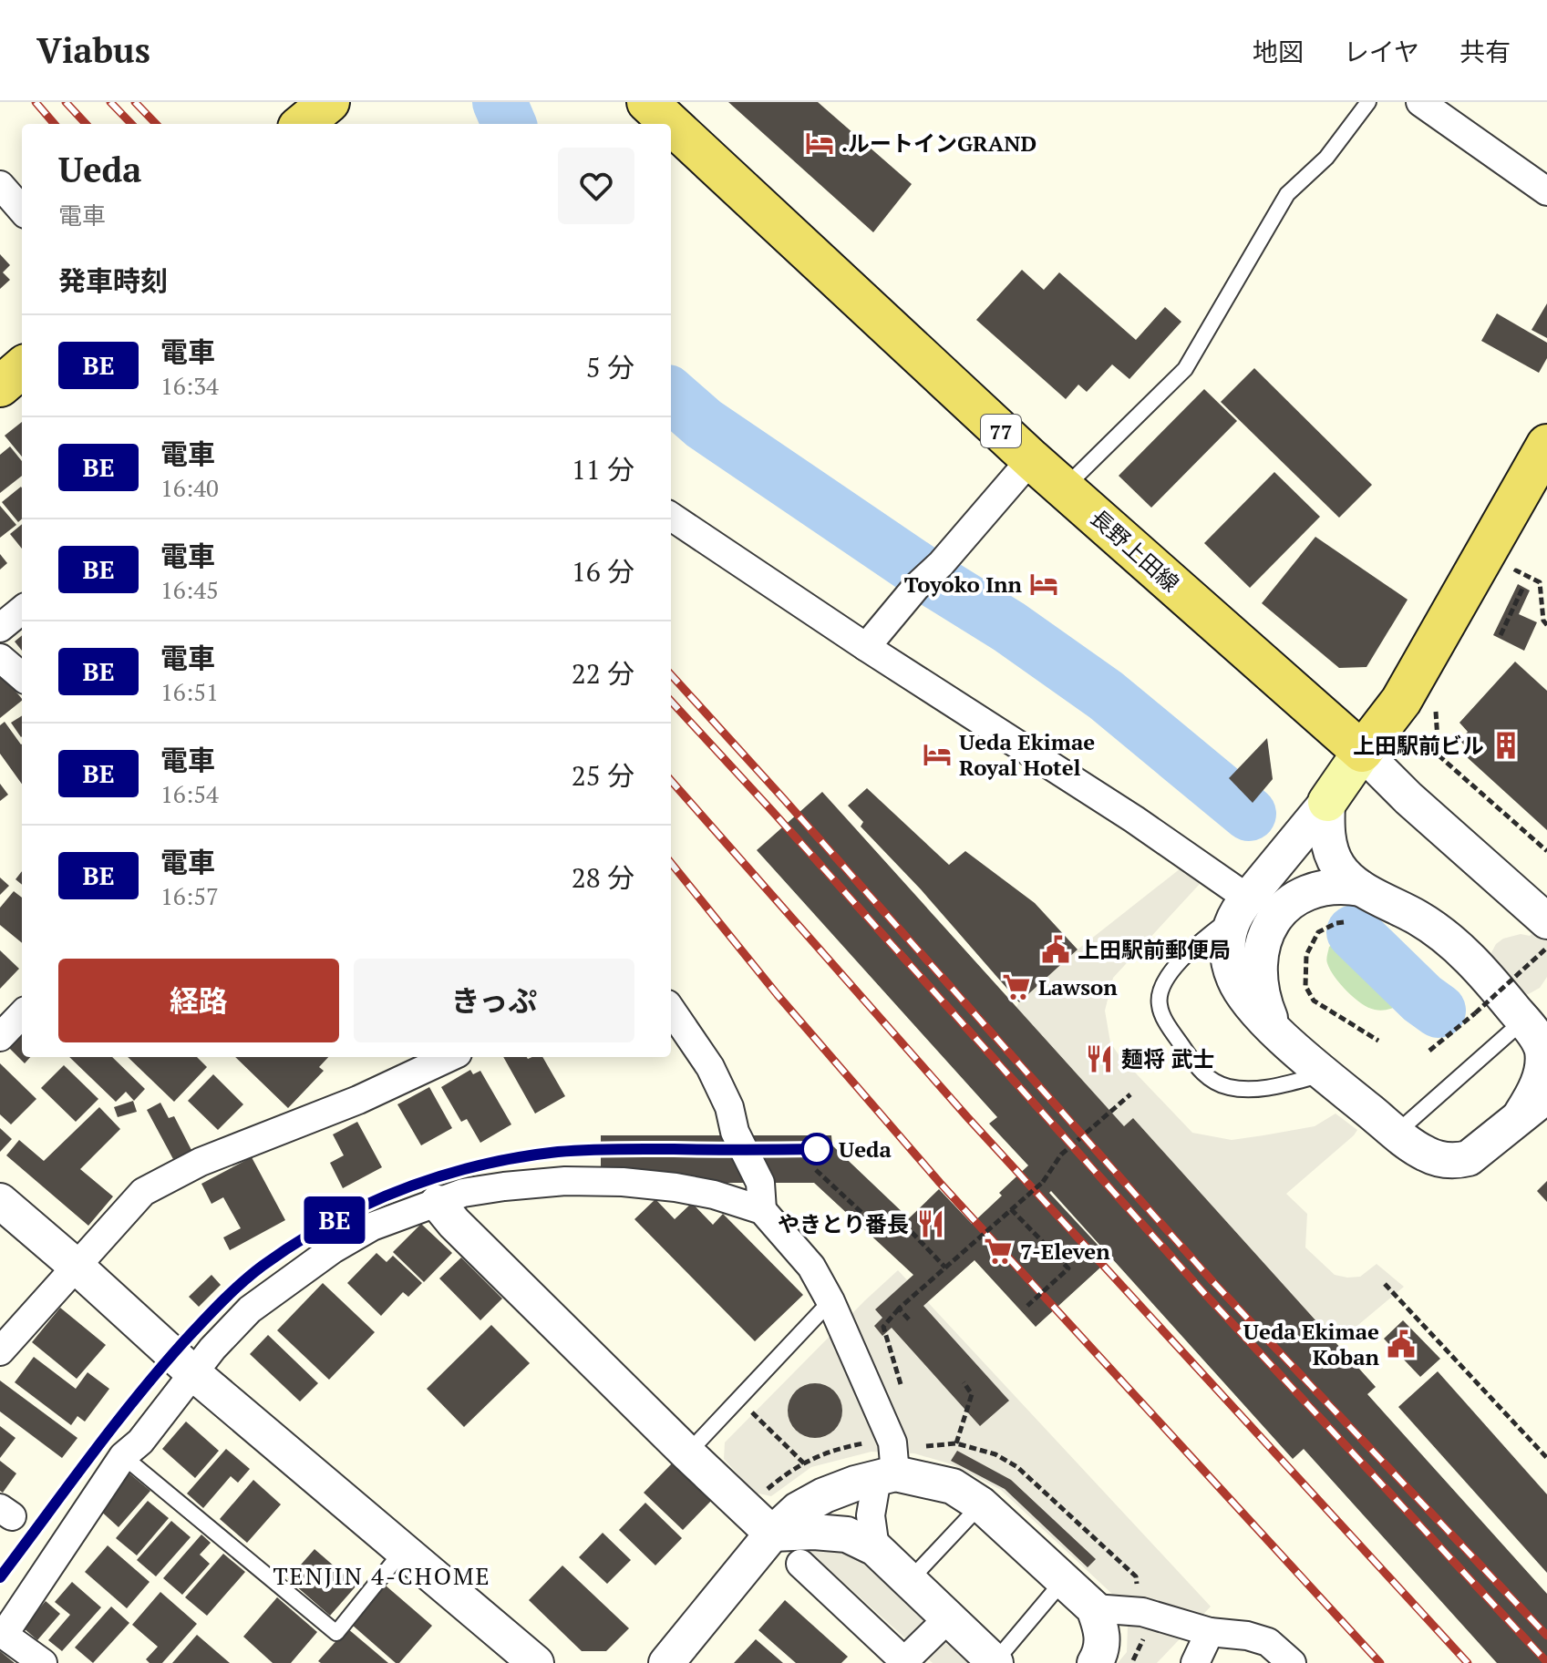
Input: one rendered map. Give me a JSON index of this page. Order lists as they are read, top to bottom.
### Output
{
  "streets": {
    "main road": ["77", "長野上田線"]
  },
  "districts": ["TENJIN 4-CHOME"],
  "places": {
    "hotel": [".ルートインGRAND", "Toyoko Inn", "Ueda Ekimae Royal Hotel"],
    "building": ["上田駅前ビル"],
    "public building": ["上田駅前郵便局", "Ueda Ekimae Koban"],
    "supermarket": ["Lawson", "7-Eleven"],
    "restaurant": ["麺将 武士", "やきとり番長"],
    "other": ["Ueda"]
  },
  "page": {
    "header": "Viabus",
    "nav": ["地図", "レイヤ", "共有"],
    "on_map": "BE",
    "heading": [
      ["Ueda", "電車"],
      "発車時刻"
    ],
    "list": [
      {
        "mark": "BE",
        "name": "電車",
        "note": "16:34",
        "value": "5 分"
      },
      {
        "mark": "BE",
        "name": "電車",
        "note": "16:40",
        "value": "11 分"
      },
      {
        "mark": "BE",
        "name": "電車",
        "note": "16:45",
        "value": "16 分"
      },
      {
        "mark": "BE",
        "name": "電車",
        "note": "16:51",
        "value": "22 分"
      },
      {
        "mark": "BE",
        "name": "電車",
        "note": "16:54",
        "value": "25 分"
      },
      {
        "mark": "BE",
        "name": "電車",
        "note": "16:57",
        "value": "28 分"
      }
    ],
    "buttons": ["経路", "きっぷ"]
  }
}
